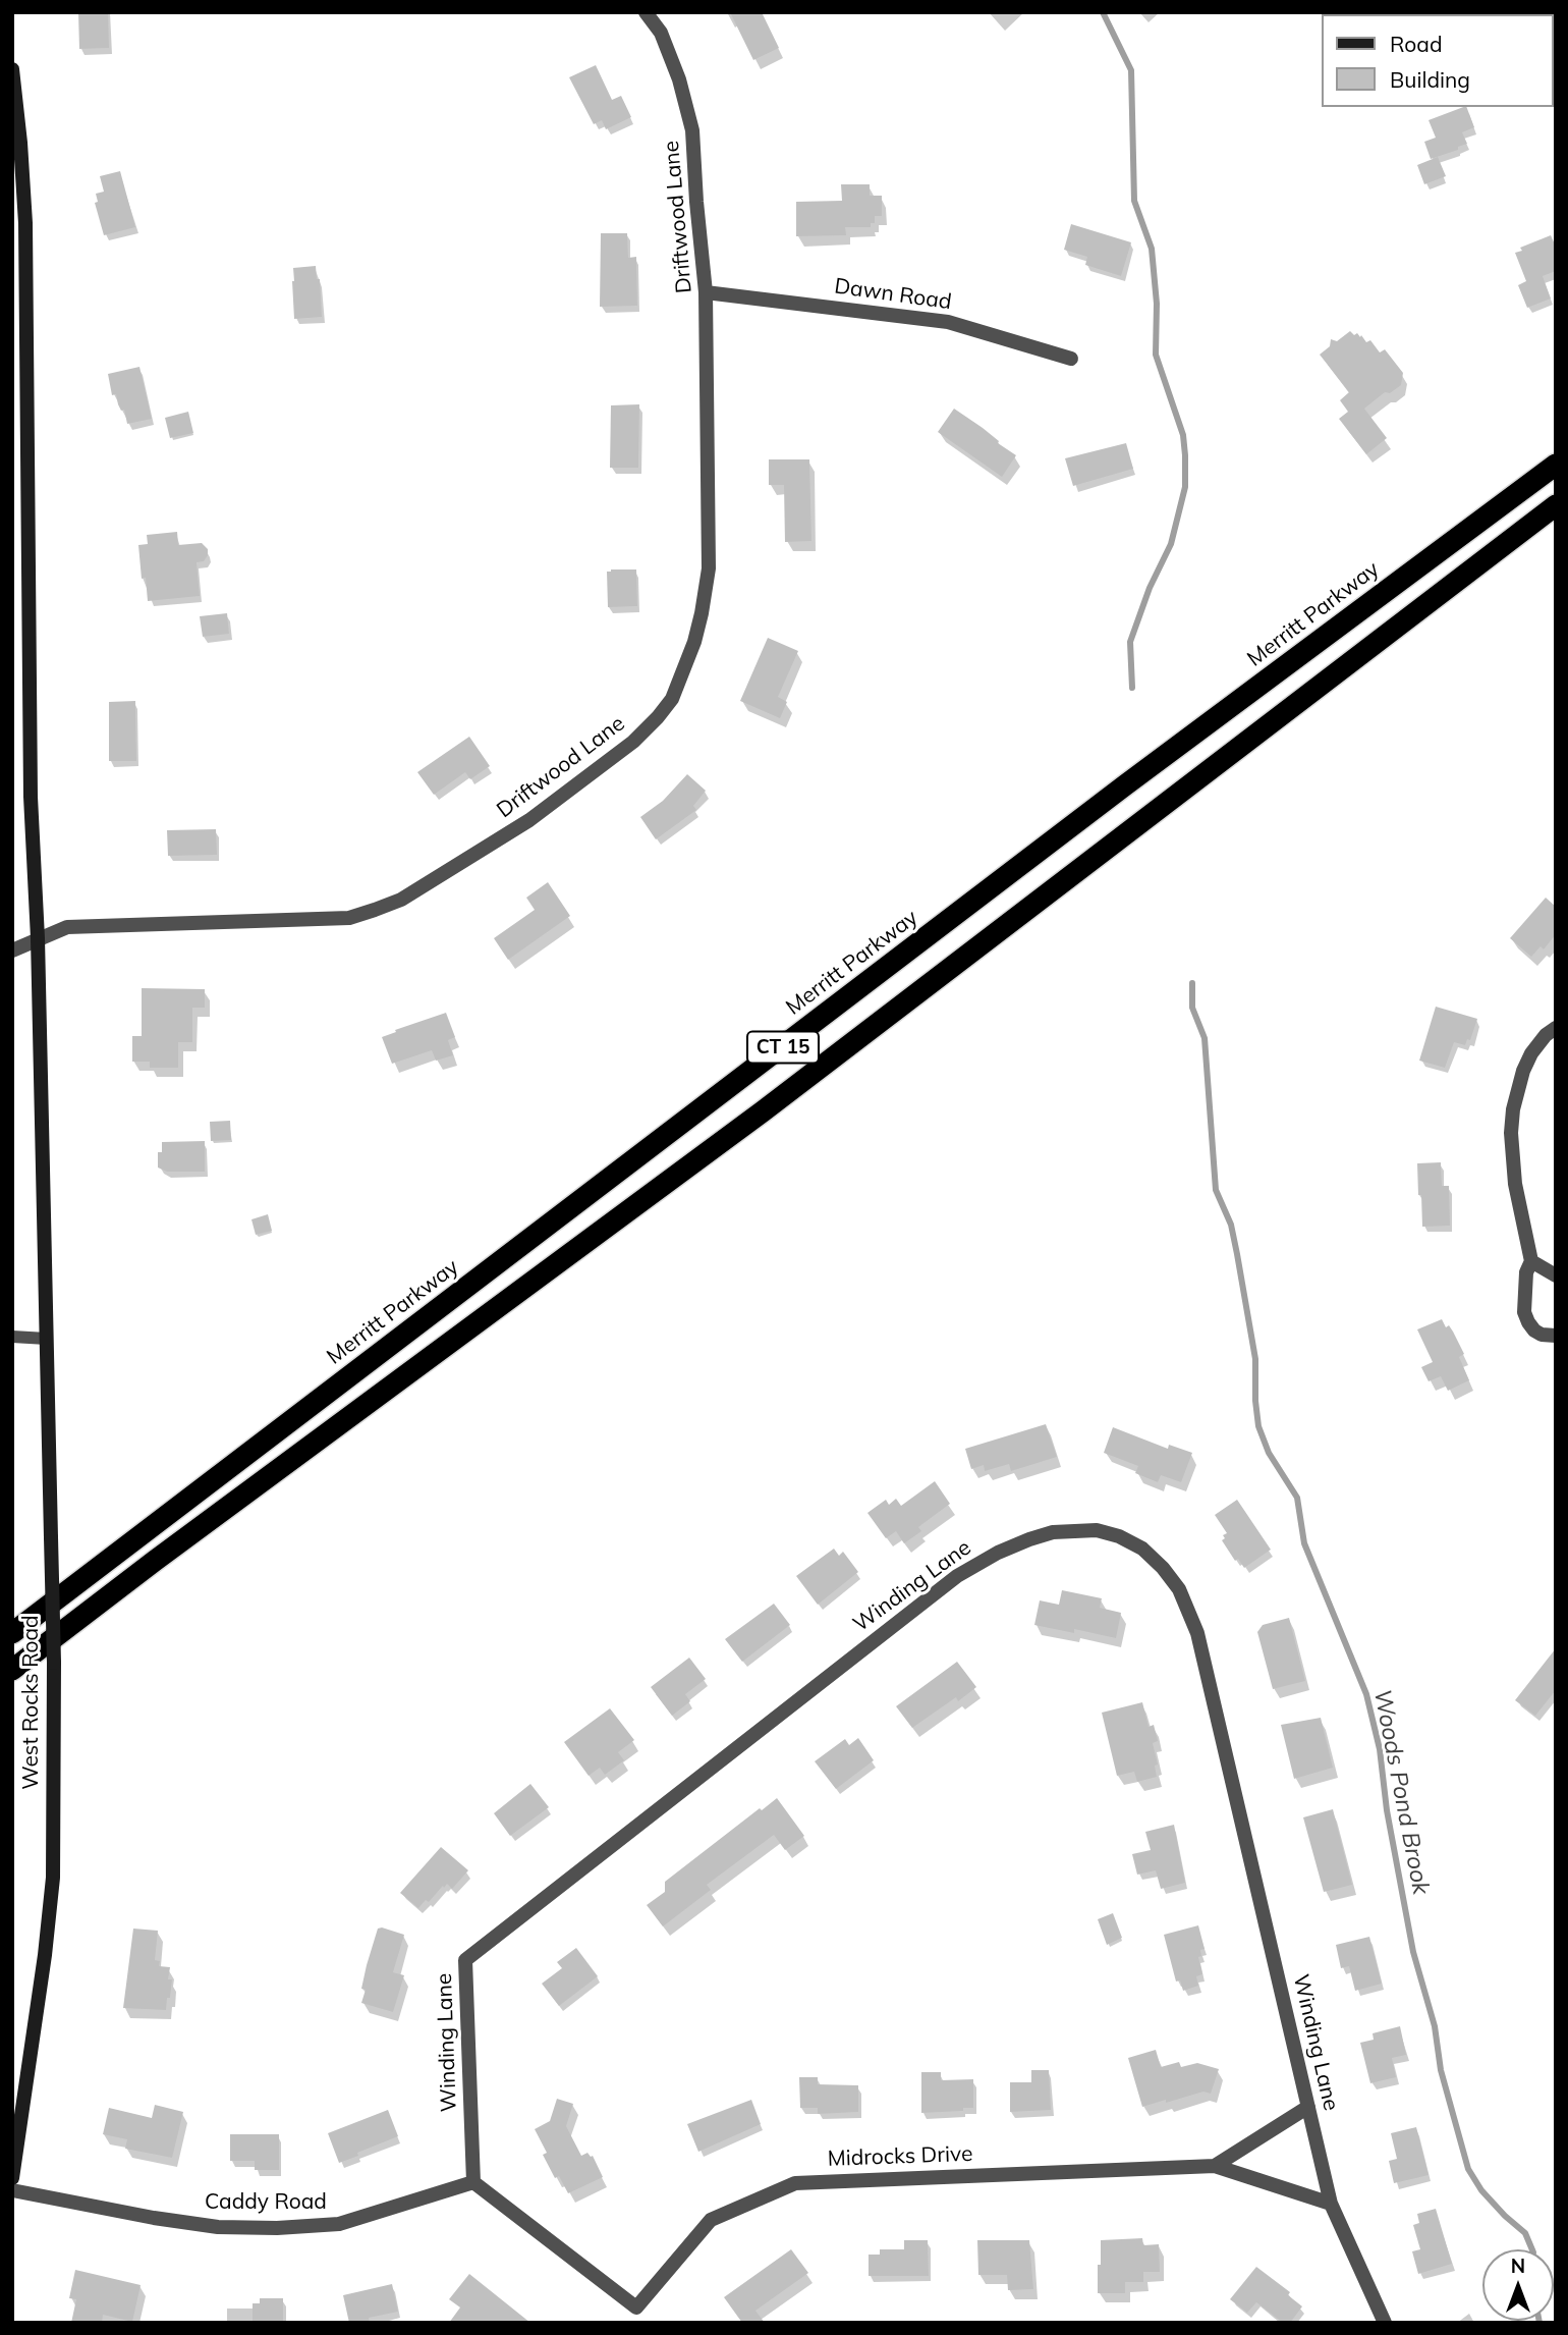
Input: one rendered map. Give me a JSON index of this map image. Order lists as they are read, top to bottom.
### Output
{
  "streets": {
    "highway": ["Merritt Parkway", "CT 15"],
    "main road": ["West Rocks Road"],
    "street": [
      "Driftwood Lane",
      "Dawn Road",
      "Winding Lane",
      "Midrocks Drive",
      "Caddy Road"
    ]
  },
  "crossings": [
    ["Driftwood Lane", "Dawn Road"],
    ["Driftwood Lane", "West Rocks Road"],
    ["Winding Lane", "Midrocks Drive"],
    ["Winding Lane", "Caddy Road"]
  ],
  "water": ["Woods Pond Brook"],
  "legend": ["Road", "Building"],
  "north": "top"
}
